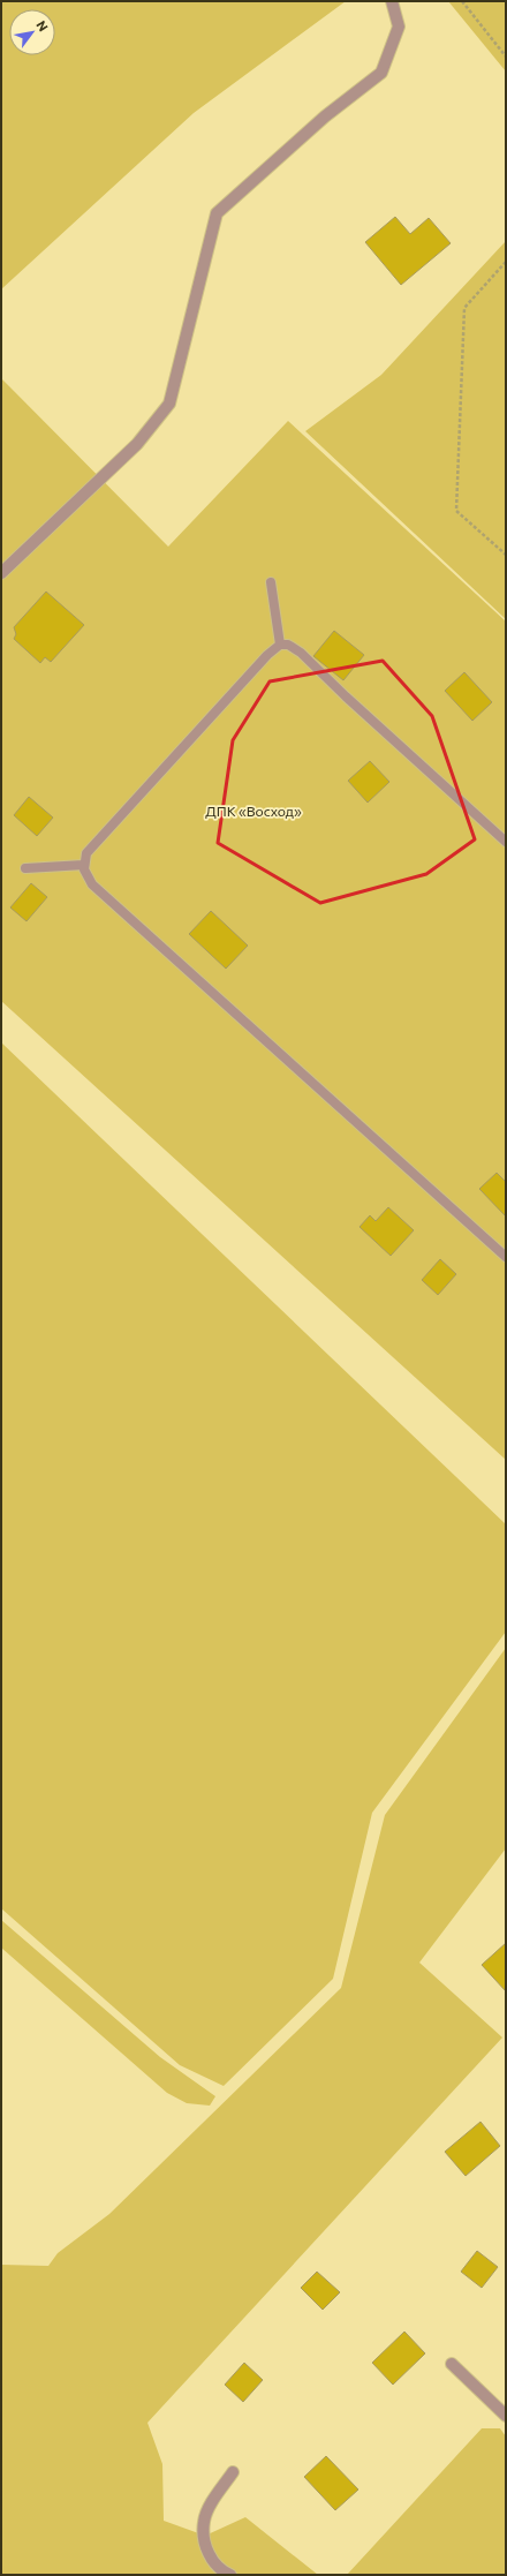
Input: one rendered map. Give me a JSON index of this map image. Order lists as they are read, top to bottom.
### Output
{
  "parks": ["ДПК «Восход»"],
  "north": "top right"
}
